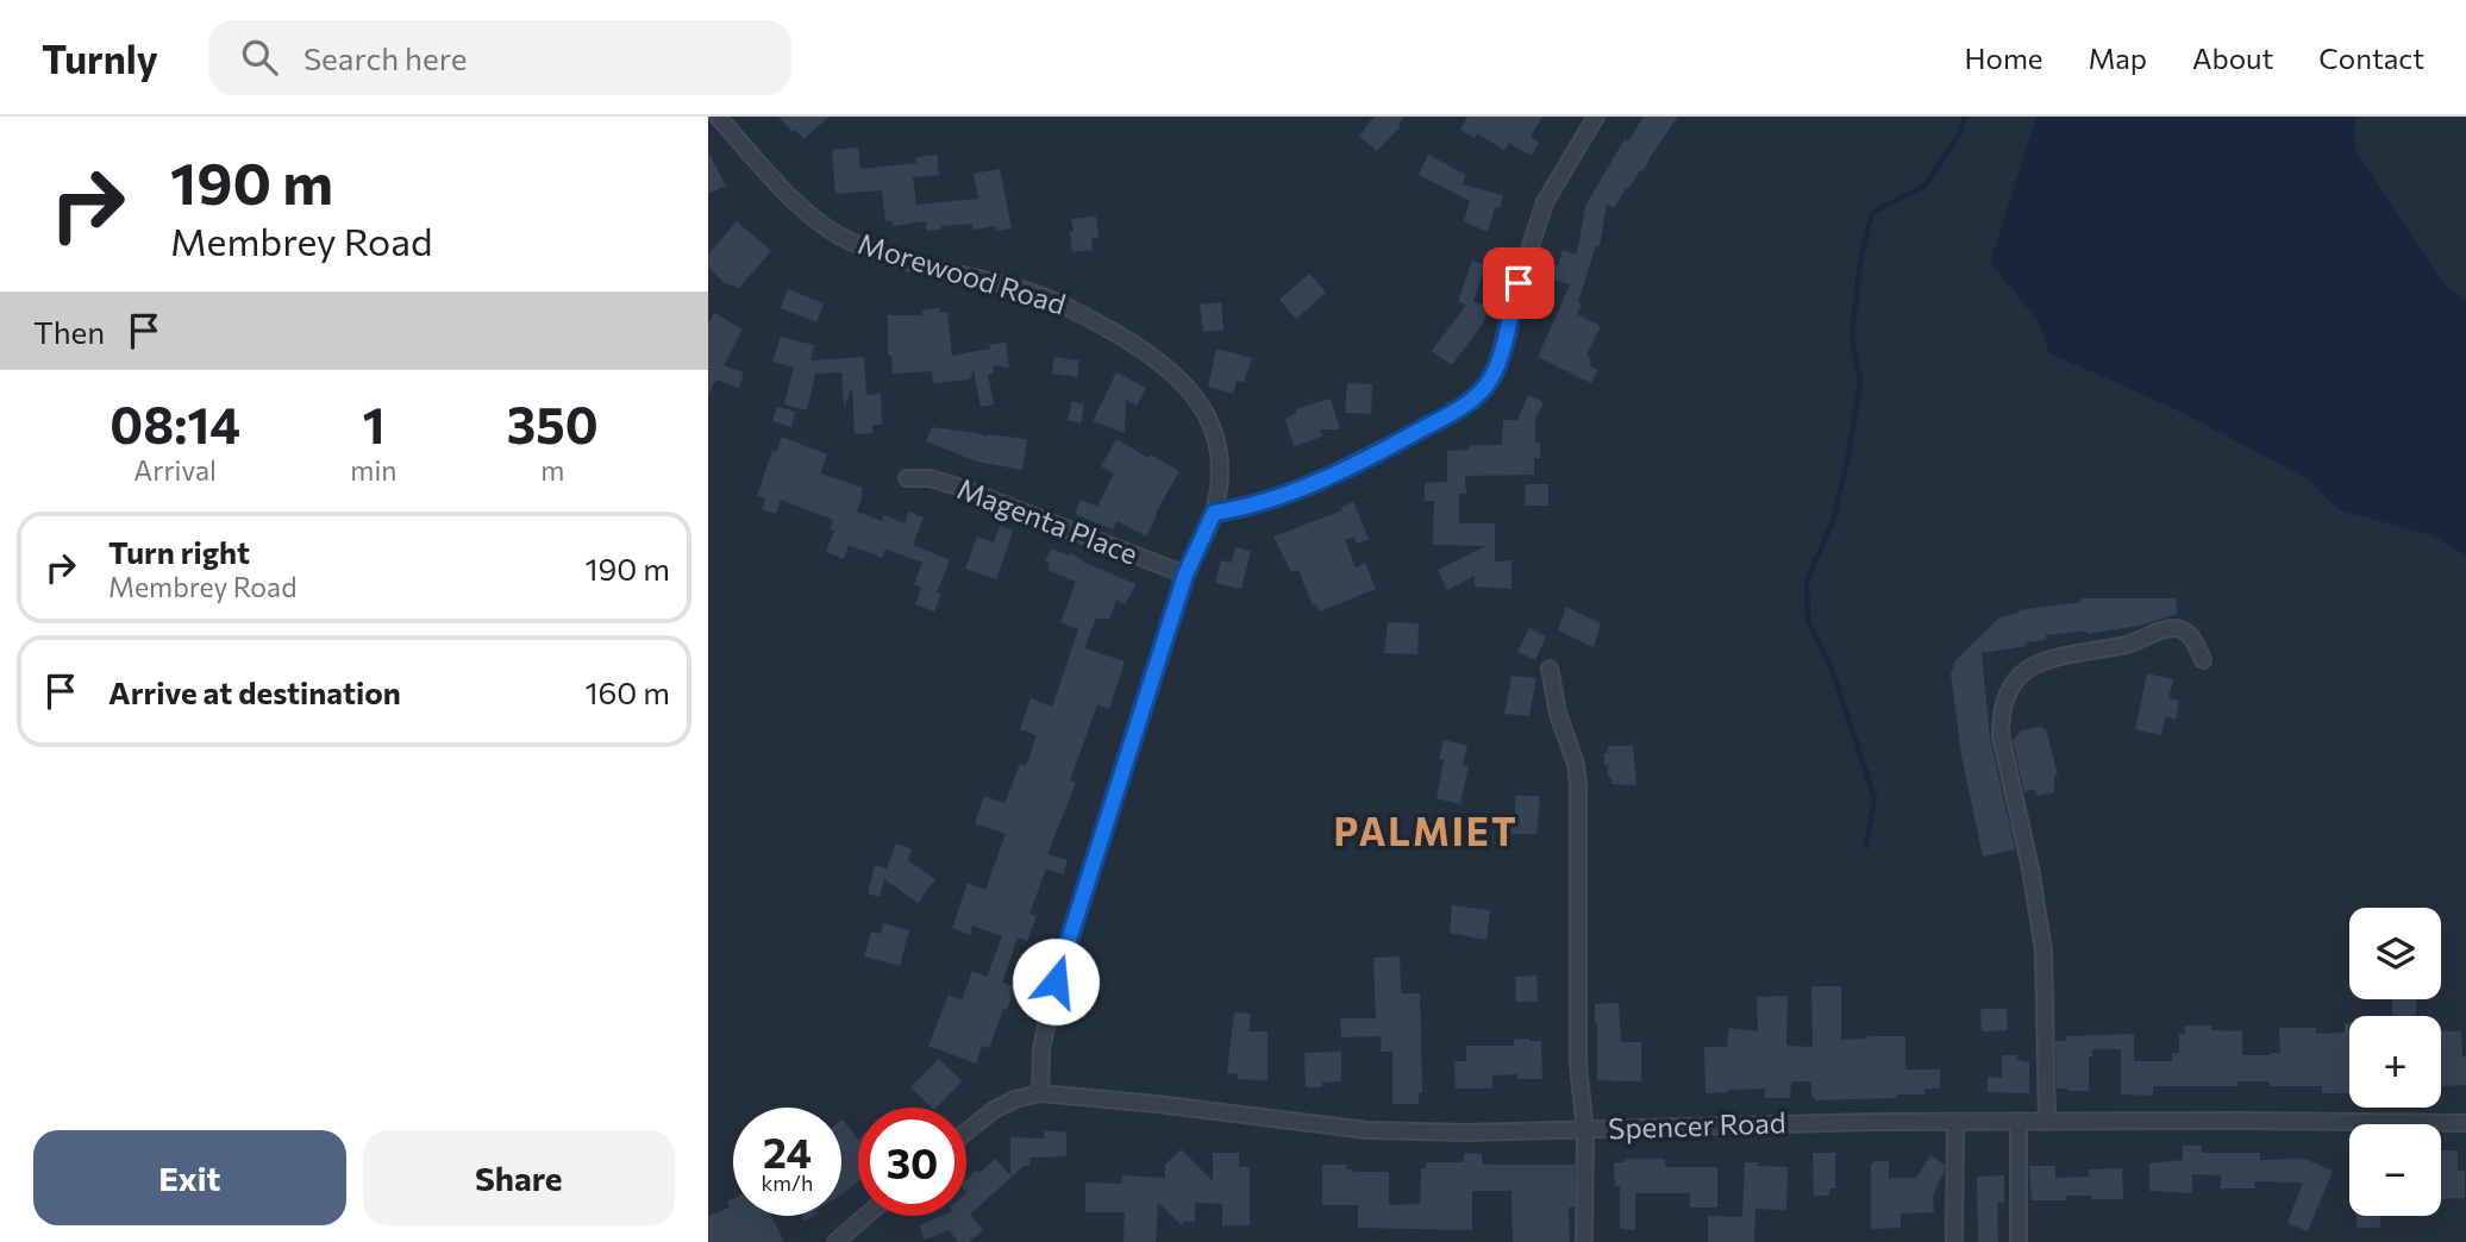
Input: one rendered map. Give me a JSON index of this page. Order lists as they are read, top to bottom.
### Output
{
  "streets": {
    "street": ["Morewood Road", "Magenta Place", "Spencer Road"]
  },
  "crossings": [
    ["Morewood Road", "Magenta Place"],
    ["Morewood Road", "Spencer Road"]
  ],
  "districts": ["PALMIET"],
  "page": {
    "header": "Turnly",
    "search": "Search here",
    "nav": [
      "Home",
      "Map",
      "About",
      "Contact"
    ],
    "turn": ["190 m", "Membrey Road"],
    "then": "Then",
    "eta": [
      "08:14",
      "Arrival",
      "1",
      "min",
      "350",
      "m"
    ],
    "list": [
      {
        "name": "Turn right",
        "note": "Membrey Road",
        "value": "190 m"
      },
      {
        "name": "Arrive at destination",
        "value": "160 m"
      }
    ],
    "map_buttons": ["+", "−"],
    "speed": "24 km/h",
    "limit": "30",
    "buttons": ["Exit", "Share"]
  }
}
